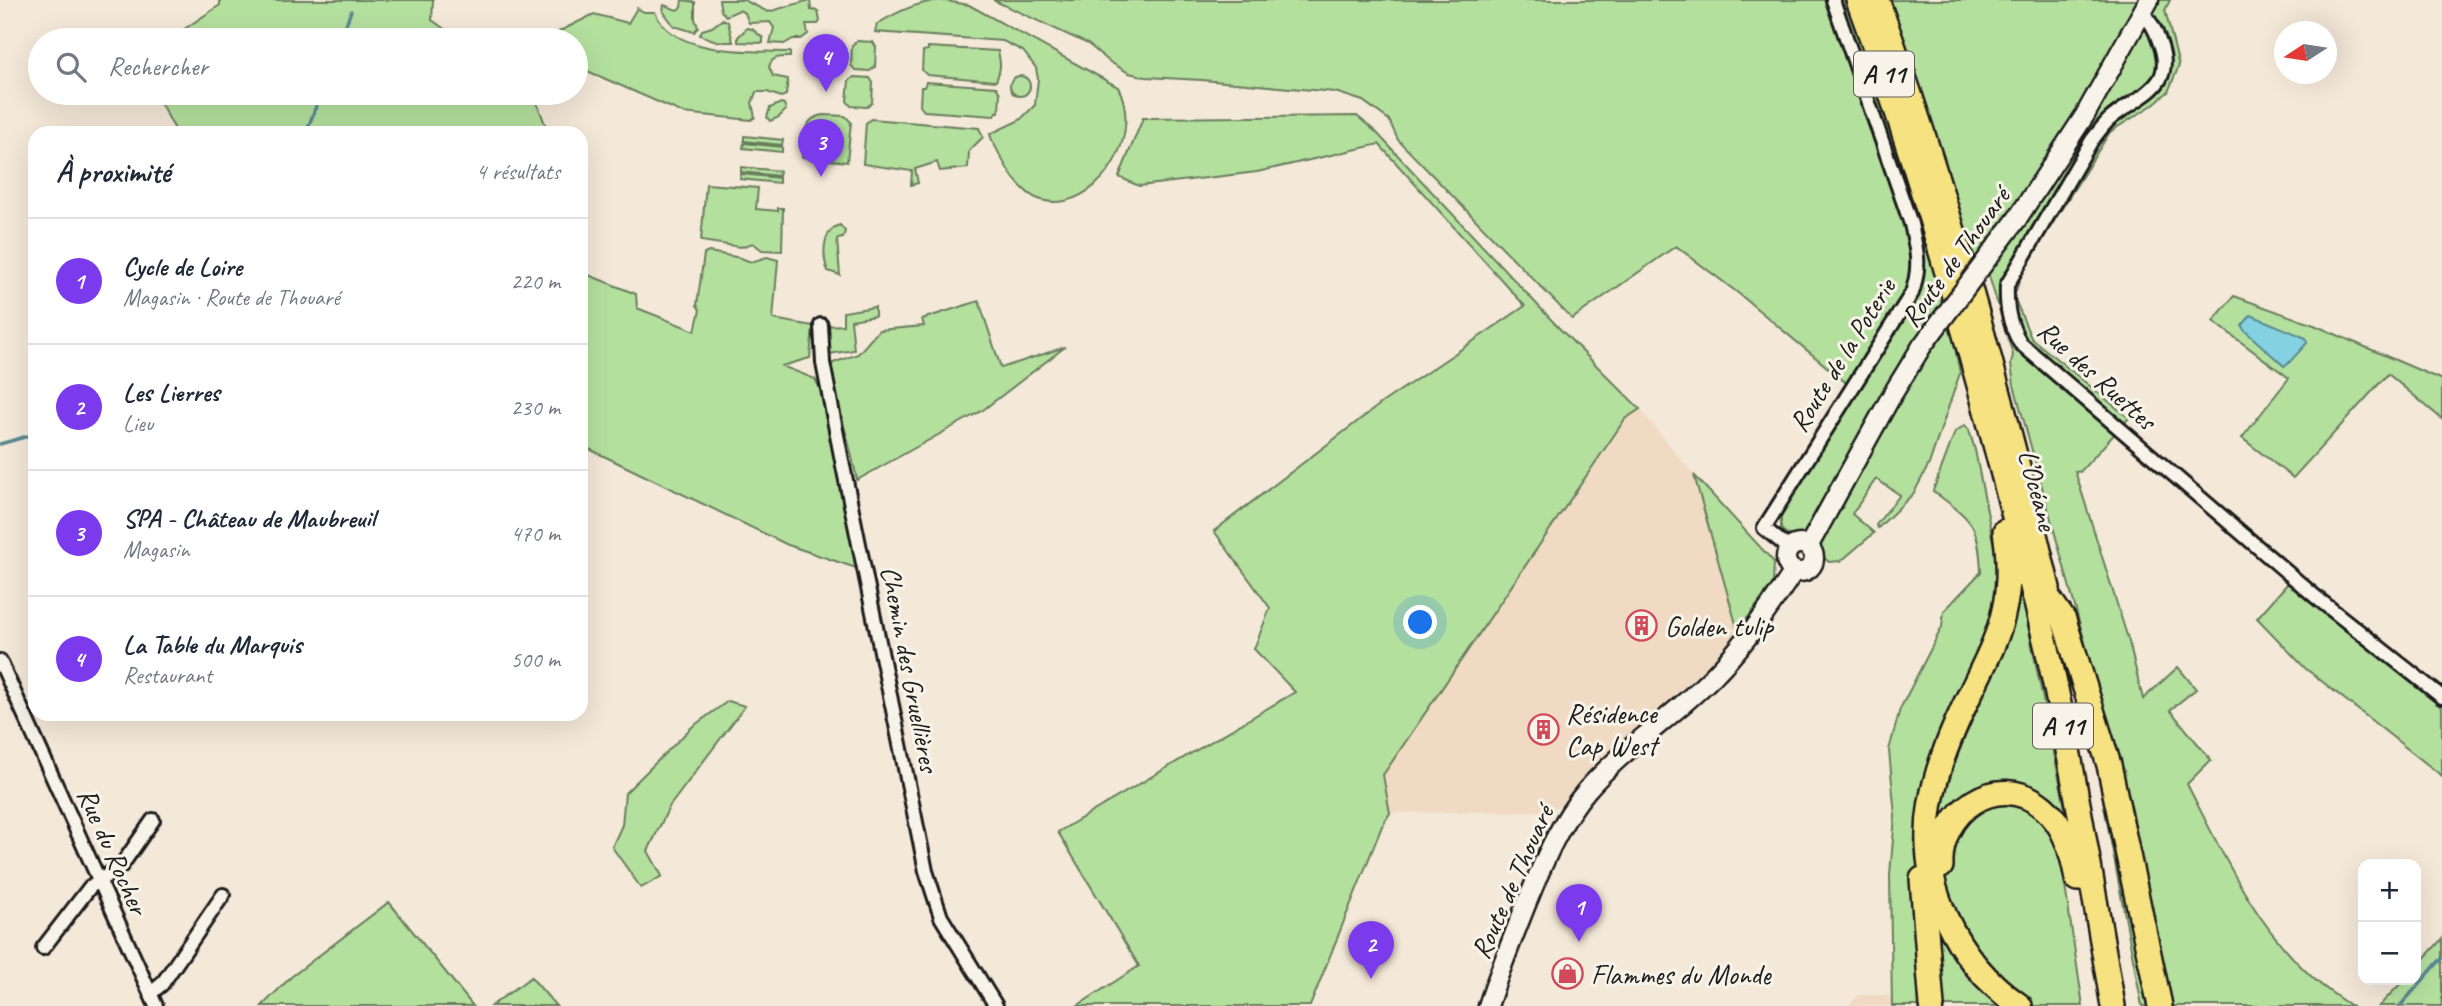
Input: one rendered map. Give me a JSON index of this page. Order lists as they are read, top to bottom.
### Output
{
  "streets": {
    "highway": ["A 11", "L’Océane"],
    "main road": ["Route de Thouaré"],
    "street": [
      "Route de la Poterie",
      "Rue des Ruettes",
      "Chemin des Gruellières",
      "Rue du Rocher"
    ]
  },
  "crossings": [
    ["Route de Thouaré", "Route de la Poterie"],
    ["Route de Thouaré", "Rue des Ruettes"]
  ],
  "places": {
    "building": ["Golden tulip", "Résidence Cap West"],
    "shop": ["Flammes du Monde"]
  },
  "north": "left",
  "page": {
    "search": "Rechercher",
    "pins": [
      "4",
      "3",
      "1",
      "2"
    ],
    "heading": ["À proximité", "4 résultats"],
    "list": [
      {
        "mark": "1",
        "name": "Cycle de Loire",
        "note": "Magasin · Route de Thouaré",
        "value": "220 m"
      },
      {
        "mark": "2",
        "name": "Les Lierres",
        "note": "Lieu",
        "value": "230 m"
      },
      {
        "mark": "3",
        "name": "SPA - Château de Maubreuil",
        "note": "Magasin",
        "value": "470 m"
      },
      {
        "mark": "4",
        "name": "La Table du Marquis",
        "note": "Restaurant",
        "value": "500 m"
      }
    ],
    "map_buttons": ["+", "−"]
  }
}
